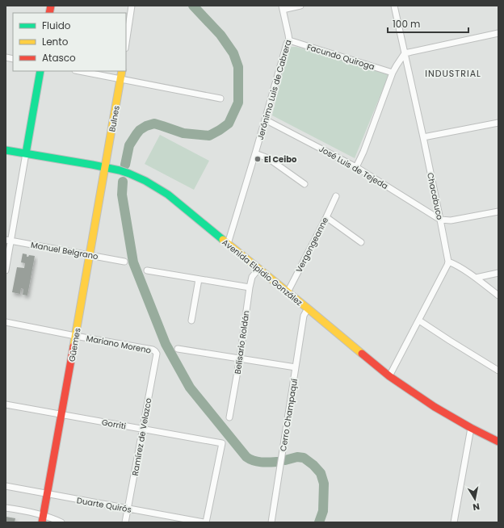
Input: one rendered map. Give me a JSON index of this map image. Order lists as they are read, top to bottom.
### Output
{
  "streets": {
    "main road": ["Bulnes", "Avenida Elpidio González", "Güemes"],
    "street": [
      "Facundo Quiroga",
      "Jerónimo Luis de Cabrera",
      "José Luis de Tejeda",
      "Chacabuco",
      "Vergongeanne",
      "Manuel Belgrano",
      "Belisario Roldán",
      "Mariano Moreno",
      "Cerro Champaquí",
      "Gorriti",
      "Ramírez de Velazco",
      "Duarte Quirós"
    ]
  },
  "crossings": [
    ["Facundo Quiroga", "Jerónimo Luis de Cabrera"],
    ["Jerónimo Luis de Cabrera", "José Luis de Tejeda"],
    ["Jerónimo Luis de Cabrera", "Avenida Elpidio González"],
    ["Bulnes", "Avenida Elpidio González"],
    ["Bulnes", "Güemes"],
    ["José Luis de Tejeda", "Chacabuco"],
    ["Vergongeanne", "Avenida Elpidio González"],
    ["Manuel Belgrano", "Güemes"],
    ["Avenida Elpidio González", "Belisario Roldán"],
    ["Avenida Elpidio González", "Güemes"],
    ["Avenida Elpidio González", "Cerro Champaquí"],
    ["Mariano Moreno", "Güemes"],
    ["Mariano Moreno", "Ramírez de Velazco"],
    ["Güemes", "Gorriti"],
    ["Güemes", "Duarte Quirós"],
    ["Gorriti", "Ramírez de Velazco"],
    ["Ramírez de Velazco", "Duarte Quirós"]
  ],
  "districts": ["INDUSTRIAL"],
  "places": ["El Ceibo"],
  "legend": ["Fluido", "Lento", "Atasco"],
  "scale_bar": "100 m",
  "north": "bottom"
}
